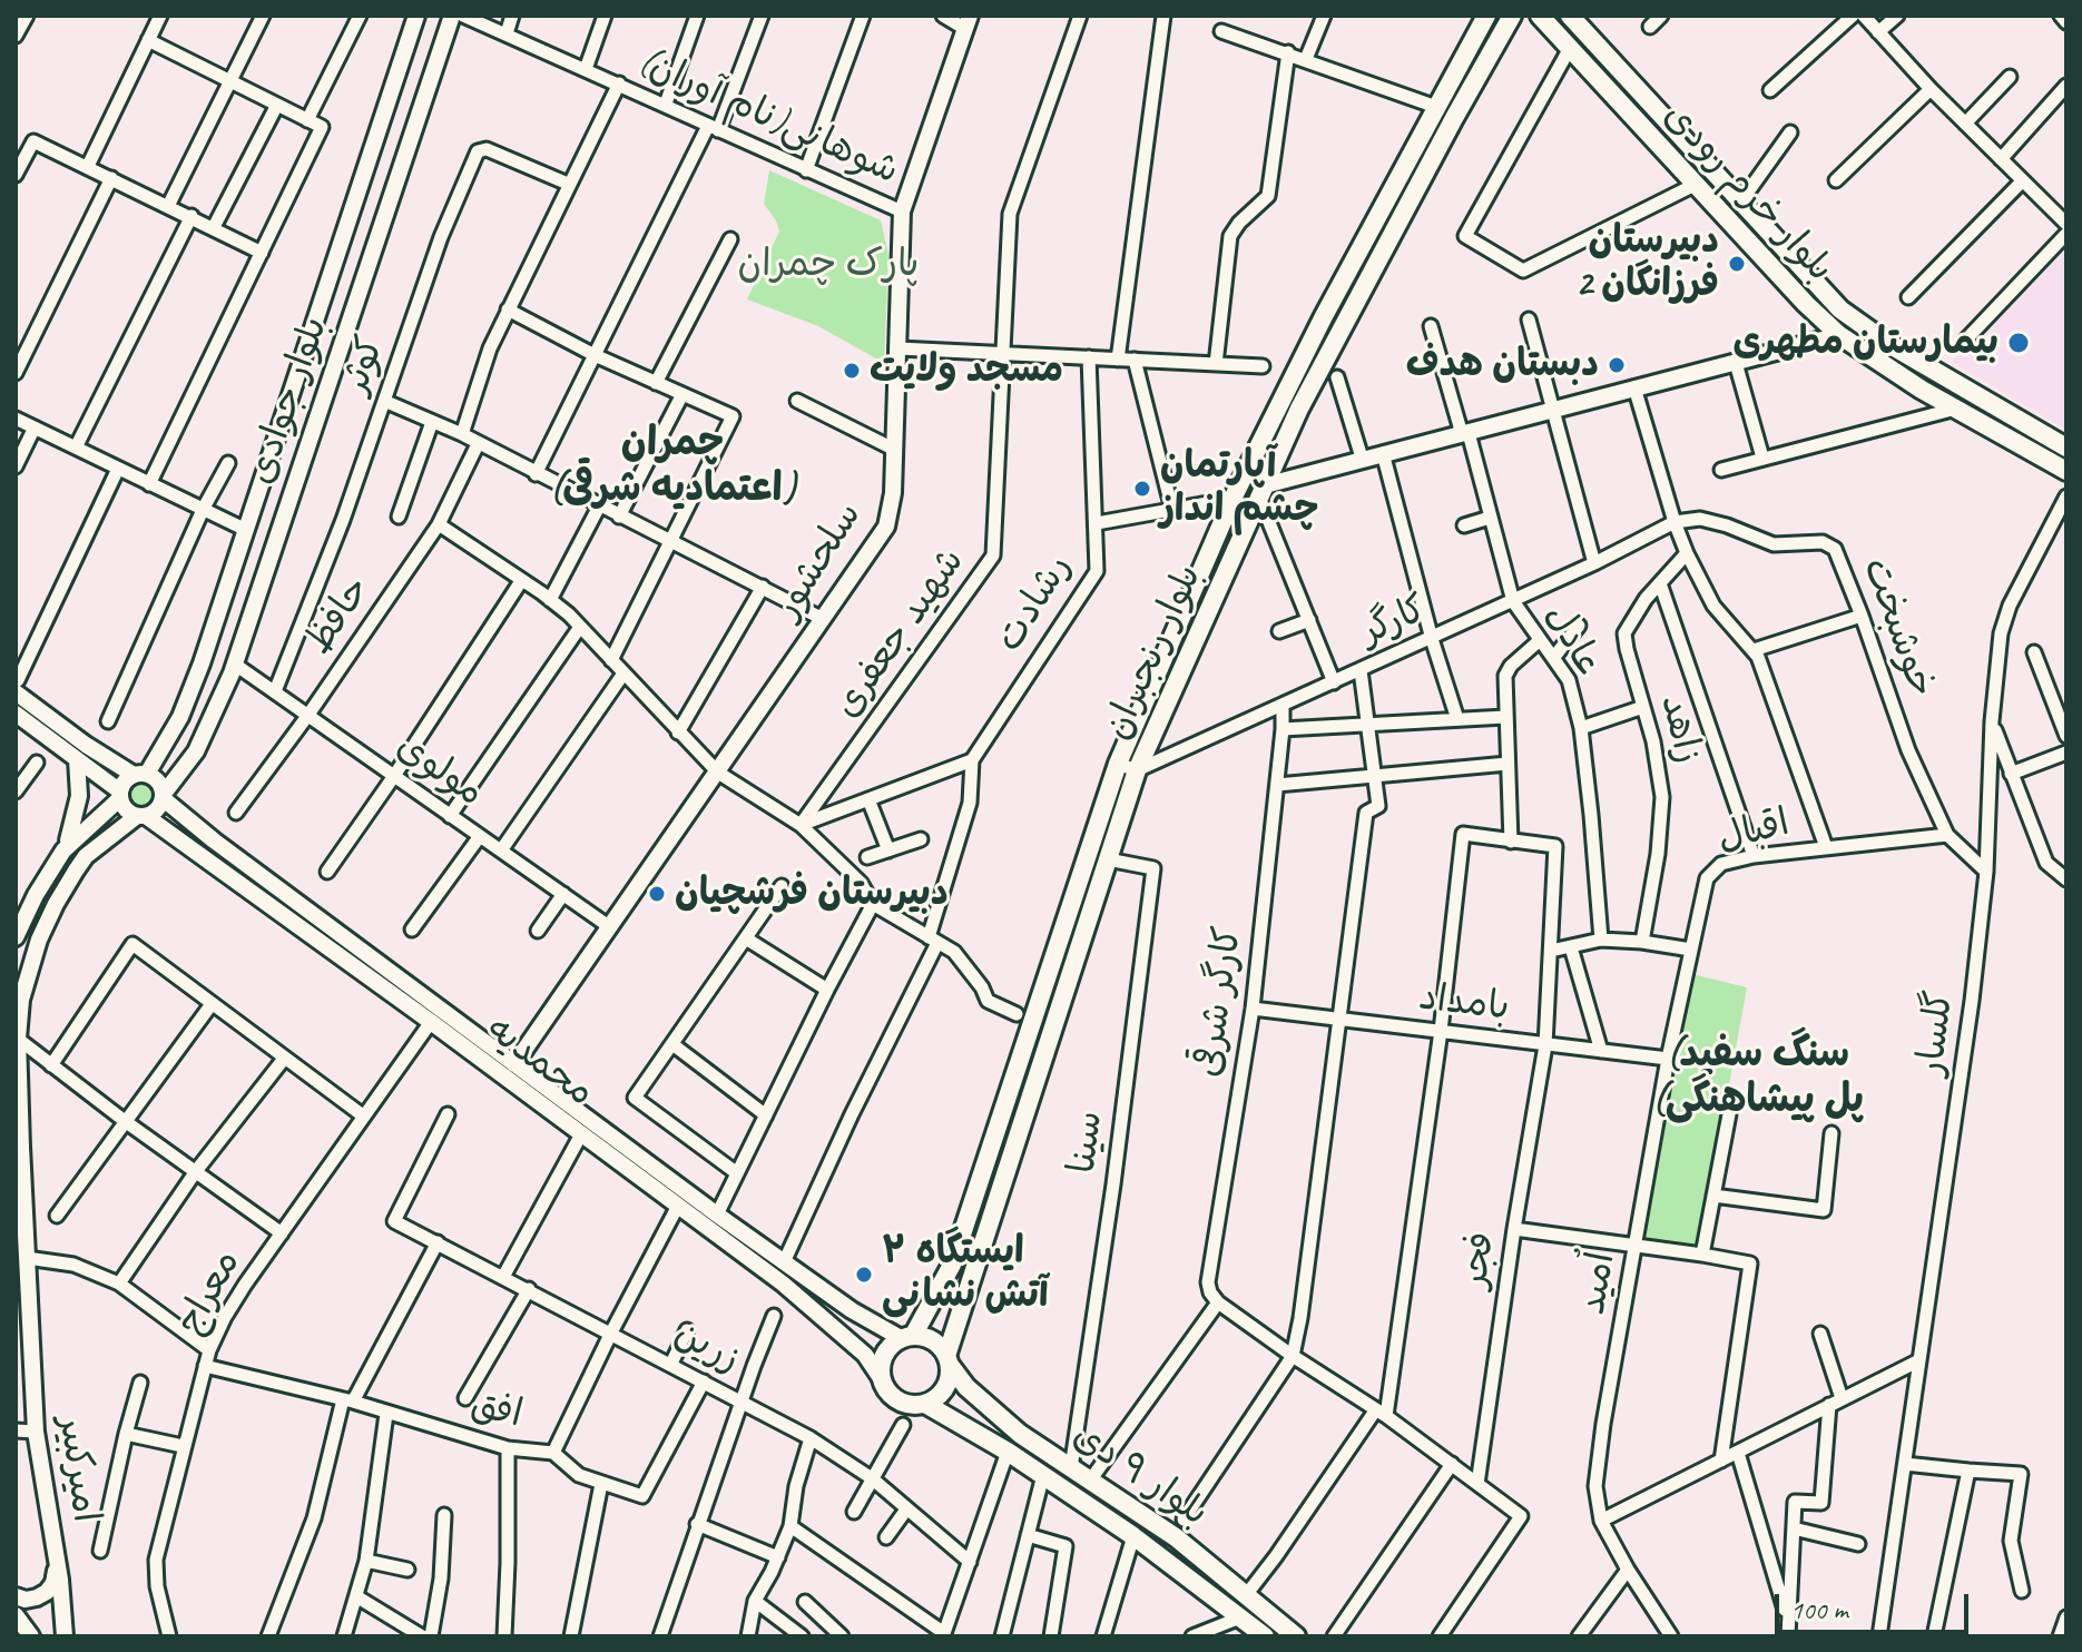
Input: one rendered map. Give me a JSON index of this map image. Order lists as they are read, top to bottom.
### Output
{
  "streets": {
    "main road": ["بلوار خرم رودی", "بلوار رنجبران", "بلوار ۹ دی"],
    "street": [
      "شوهانی(نام آوران)",
      "کوثر",
      "بلوار جوادی",
      "سلحشور",
      "رشادت",
      "حافظ",
      "کارگر",
      "خوشبخت",
      "شهید جعفری",
      "عادل",
      "زاهد",
      "مولوی",
      "اقبال",
      "کارگر شرقی",
      "بامداد",
      "گلسار",
      "محمدیه",
      "سینا",
      "فجر",
      "اُمید",
      "معراج",
      "زرین",
      "افق",
      "امیرکبیر"
    ]
  },
  "crossings": [
    ["شوهانی(نام آوران)", "سلحشور"],
    ["کوثر", "مولوی"],
    ["بلوار جوادی", "مولوی"],
    ["بلوار جوادی", "محمدیه"],
    ["بلوار جوادی", "امیرکبیر"],
    ["سلحشور", "مولوی"],
    ["سلحشور", "محمدیه"],
    ["حافظ", "مولوی"],
    ["کارگر", "خوشبخت"],
    ["کارگر", "عادل"],
    ["کارگر", "بلوار رنجبران"],
    ["کارگر", "کارگر شرقی"],
    ["خوشبخت", "اقبال"],
    ["بلوار رنجبران", "محمدیه"],
    ["بلوار رنجبران", "سینا"],
    ["بلوار رنجبران", "بلوار ۹ دی"],
    ["اقبال", "بامداد"],
    ["اقبال", "اُمید"],
    ["کارگر شرقی", "بامداد"],
    ["بامداد", "فجر"],
    ["بامداد", "اُمید"],
    ["محمدیه", "معراج"],
    ["محمدیه", "امیرکبیر"],
    ["محمدیه", "بلوار ۹ دی"],
    ["سینا", "بلوار ۹ دی"],
    ["معراج", "افق"],
    ["زرین", "افق"]
  ],
  "districts": ["چمران (اعتمادیه شرقی)", "(سنگ سفید (پل پیشاهنگی"],
  "parks": ["پارک چمران"],
  "places": [
    "دبیرستان فرزانگان 2",
    "بیمارستان مطهری",
    "دبستان هدف",
    "مسجد ولایت",
    "آپارتمان چشم انداز",
    "دبیرستان فرشچیان",
    "ایستگاه ۲ آتش نشانی"
  ],
  "scale_bar": "100 m"
}
